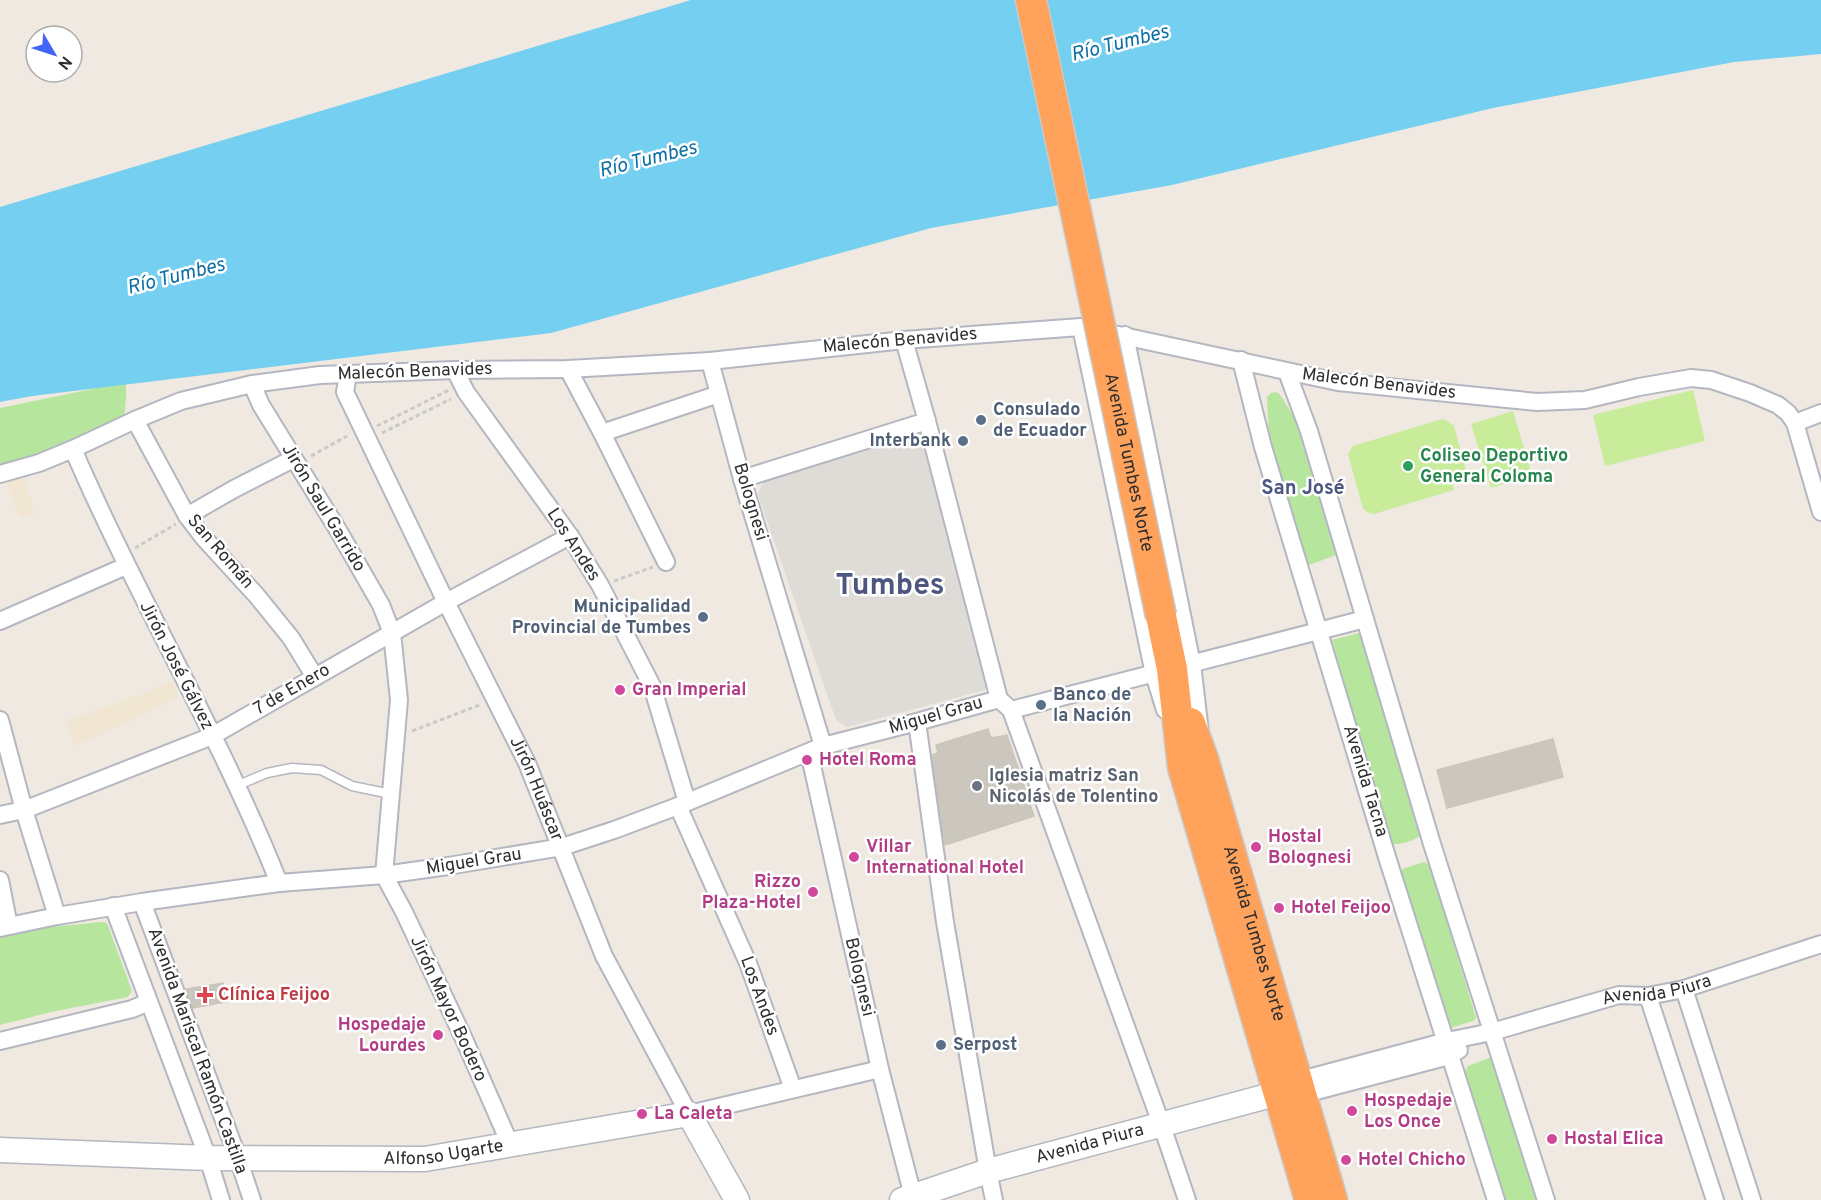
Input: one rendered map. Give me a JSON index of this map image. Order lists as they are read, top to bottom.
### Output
{
  "streets": {
    "highway": ["Avenida Tumbes Norte"],
    "main road": ["Jirón Huáscar", "Avenida Piura", "Alfonso Ugarte"],
    "street": [
      "Malecón Benavides",
      "Bolognesi",
      "Jirón Saul Garrido",
      "Los Andes",
      "San Román",
      "Jirón José Gálvez",
      "7 de Enero",
      "Miguel Grau",
      "Avenida Tacna",
      "Jirón Mayor Bodero",
      "Avenida Mariscal Ramón Castilla"
    ]
  },
  "crossings": [
    ["Malecón Benavides", "Bolognesi"],
    ["Malecón Benavides", "Jirón Saul Garrido"],
    ["Malecón Benavides", "Los Andes"],
    ["Malecón Benavides", "San Román"],
    ["Malecón Benavides", "Jirón José Gálvez"],
    ["Malecón Benavides", "Avenida Tacna"],
    ["Malecón Benavides", "Jirón Huáscar"],
    ["Avenida Tumbes Norte", "Miguel Grau"],
    ["Avenida Tumbes Norte", "Avenida Piura"],
    ["Bolognesi", "Miguel Grau"],
    ["Bolognesi", "Avenida Piura"],
    ["Bolognesi", "Alfonso Ugarte"],
    ["Jirón Saul Garrido", "7 de Enero"],
    ["Jirón Saul Garrido", "Miguel Grau"],
    ["Jirón Saul Garrido", "Jirón Mayor Bodero"],
    ["Los Andes", "7 de Enero"],
    ["Los Andes", "Miguel Grau"],
    ["Los Andes", "Alfonso Ugarte"],
    ["San Román", "7 de Enero"],
    ["Jirón José Gálvez", "7 de Enero"],
    ["Jirón José Gálvez", "Miguel Grau"],
    ["7 de Enero", "Jirón Huáscar"],
    ["Miguel Grau", "Avenida Tacna"],
    ["Miguel Grau", "Jirón Huáscar"],
    ["Miguel Grau", "Jirón Mayor Bodero"],
    ["Miguel Grau", "Avenida Mariscal Ramón Castilla"],
    ["Avenida Tacna", "Avenida Piura"],
    ["Jirón Huáscar", "Alfonso Ugarte"],
    ["Jirón Mayor Bodero", "Alfonso Ugarte"],
    ["Avenida Mariscal Ramón Castilla", "Alfonso Ugarte"]
  ],
  "districts": ["San José", "Tumbes"],
  "water": ["Río Tumbes"],
  "places": {
    "other": [
      "Consulado de Ecuador",
      "Interbank",
      "Coliseo Deportivo General Coloma",
      "Municipalidad Provincial de Tumbes",
      "Gran Imperial",
      "Banco de la Nación",
      "Hotel Roma",
      "Iglesia matriz San Nicolás de Tolentino",
      "Hostal Bolognesi",
      "Villar International Hotel",
      "Rizzo Plaza-Hotel",
      "Hotel Feijoo",
      "Hospedaje Lourdes",
      "Serpost",
      "Hospedaje Los Once",
      "La Caleta",
      "Hostal Elica",
      "Hotel Chicho"
    ],
    "health": ["Clínica Feijoo"]
  },
  "north": "bottom right"
}
